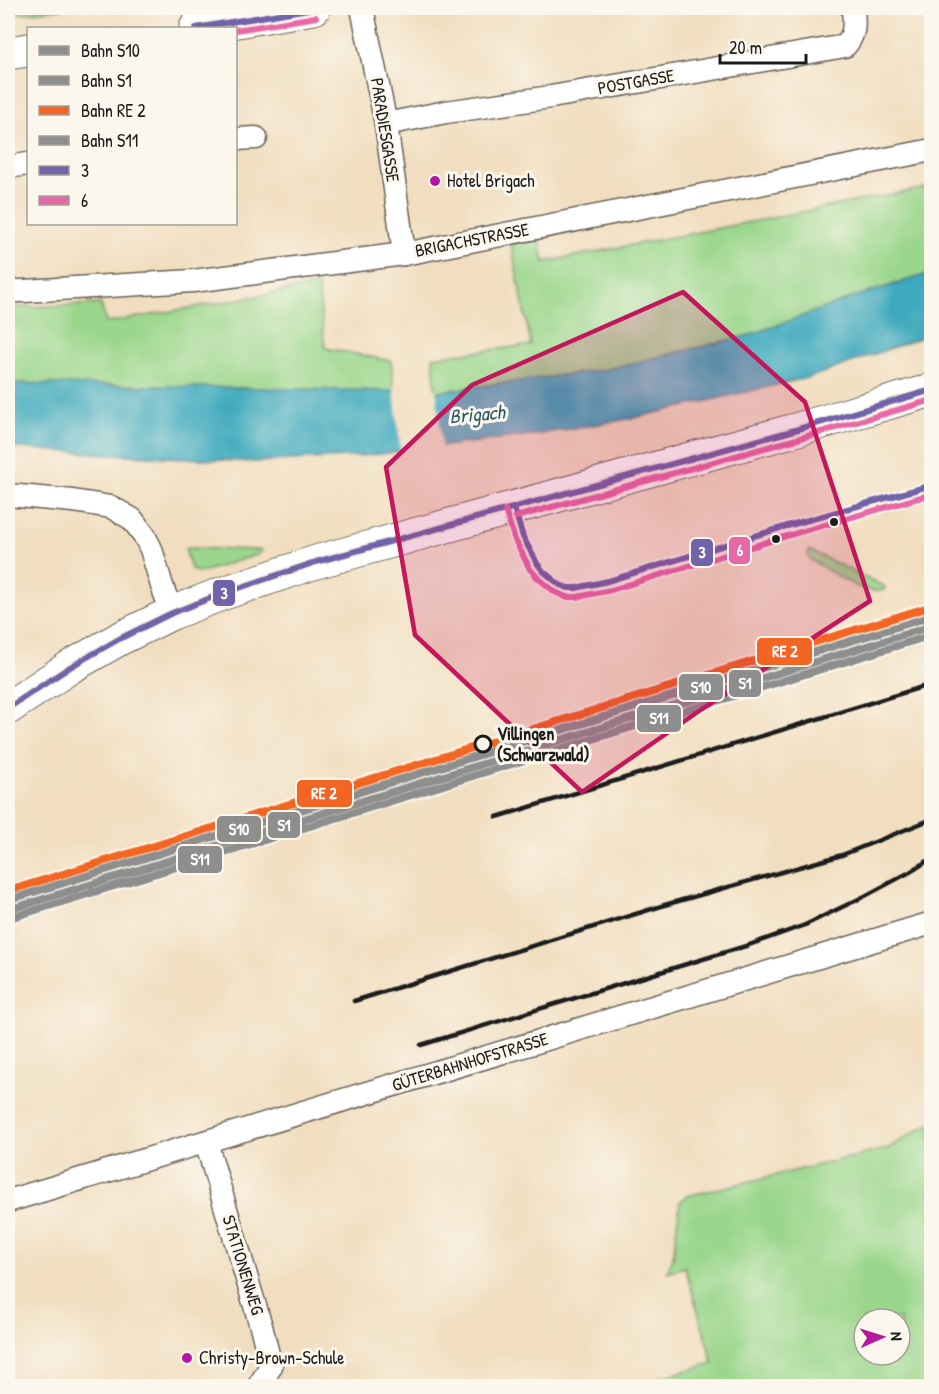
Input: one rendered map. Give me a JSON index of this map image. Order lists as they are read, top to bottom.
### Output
{
  "streets": {
    "street": [
      "POSTGASSE",
      "PARADIESGASSE",
      "BRIGACHSTRASSE",
      "GÜTERBAHNHOFSTRASSE",
      "STATIONENWEG"
    ]
  },
  "crossings": [
    ["POSTGASSE", "PARADIESGASSE"],
    ["PARADIESGASSE", "BRIGACHSTRASSE"],
    ["GÜTERBAHNHOFSTRASSE", "STATIONENWEG"]
  ],
  "water": ["Brigach"],
  "places": ["Hotel Brigach", "Villingen (Schwarzwald)", "Christy-Brown-Schule"],
  "lines": [
    "transit line 3",
    "transit line 6",
    "rail line S10",
    "rail line S1",
    "rail line S11"
  ],
  "legend": [
    "Bahn S10",
    "Bahn S1",
    "Bahn RE 2",
    "Bahn S11",
    "3",
    "6"
  ],
  "scale_bar": "20 m",
  "north": "right"
}
